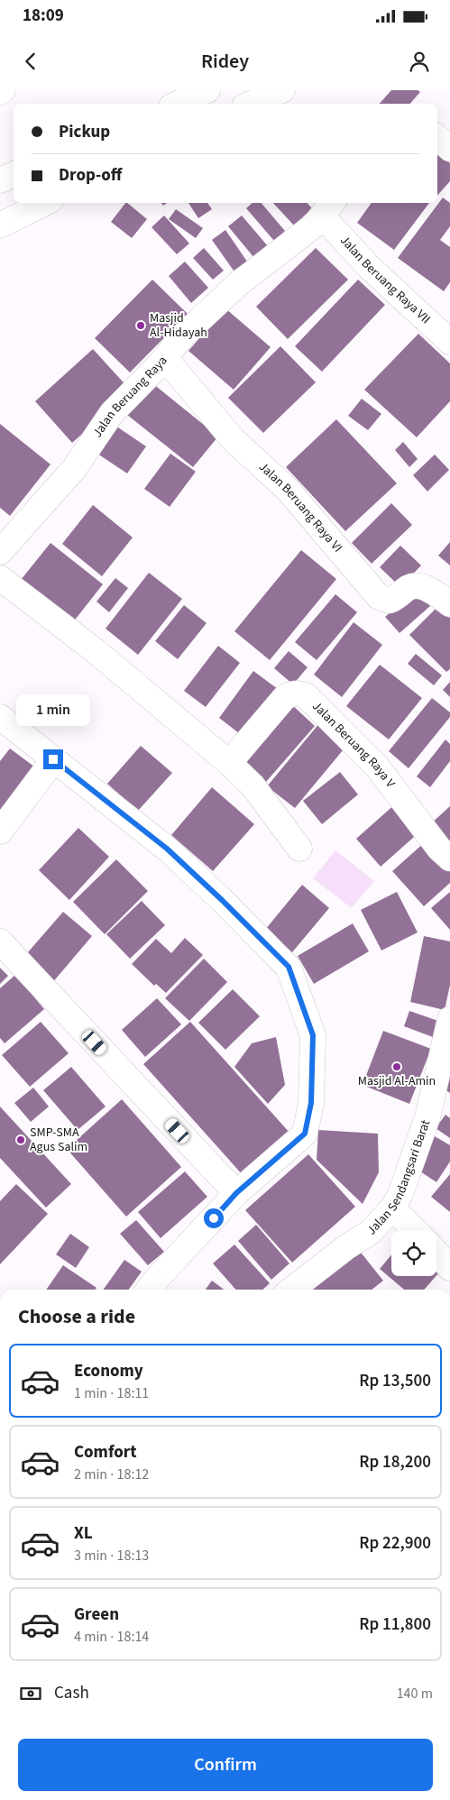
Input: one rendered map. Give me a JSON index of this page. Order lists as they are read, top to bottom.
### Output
{
  "streets": {
    "main road": [
      "Jalan Beruang Raya VII",
      "Jalan Beruang Raya",
      "Jalan Beruang Raya VI",
      "Jalan Beruang Raya V",
      "Jalan Sendangsari Barat"
    ]
  },
  "crossings": [
    ["Jalan Beruang Raya VII", "Jalan Beruang Raya"],
    ["Jalan Beruang Raya", "Jalan Beruang Raya VI"]
  ],
  "places": ["Masjid Al-Hidayah", "Masjid Al-Amin", "SMP-SMA Agus Salim"],
  "page": {
    "status": "18:09",
    "header": "Ridey",
    "banner": ["Pickup", "Drop-off"],
    "bubble": "1 min",
    "heading": "Choose a ride",
    "list": [
      {
        "name": "Economy",
        "note": "1 min · 18:11",
        "value": "Rp 13,500"
      },
      {
        "name": "Comfort",
        "note": "2 min · 18:12",
        "value": "Rp 18,200"
      },
      {
        "name": "XL",
        "note": "3 min · 18:13",
        "value": "Rp 22,900"
      },
      {
        "name": "Green",
        "note": "4 min · 18:14",
        "value": "Rp 11,800"
      }
    ],
    "pay": ["Cash", "140 m"],
    "buttons": "Confirm"
  }
}
